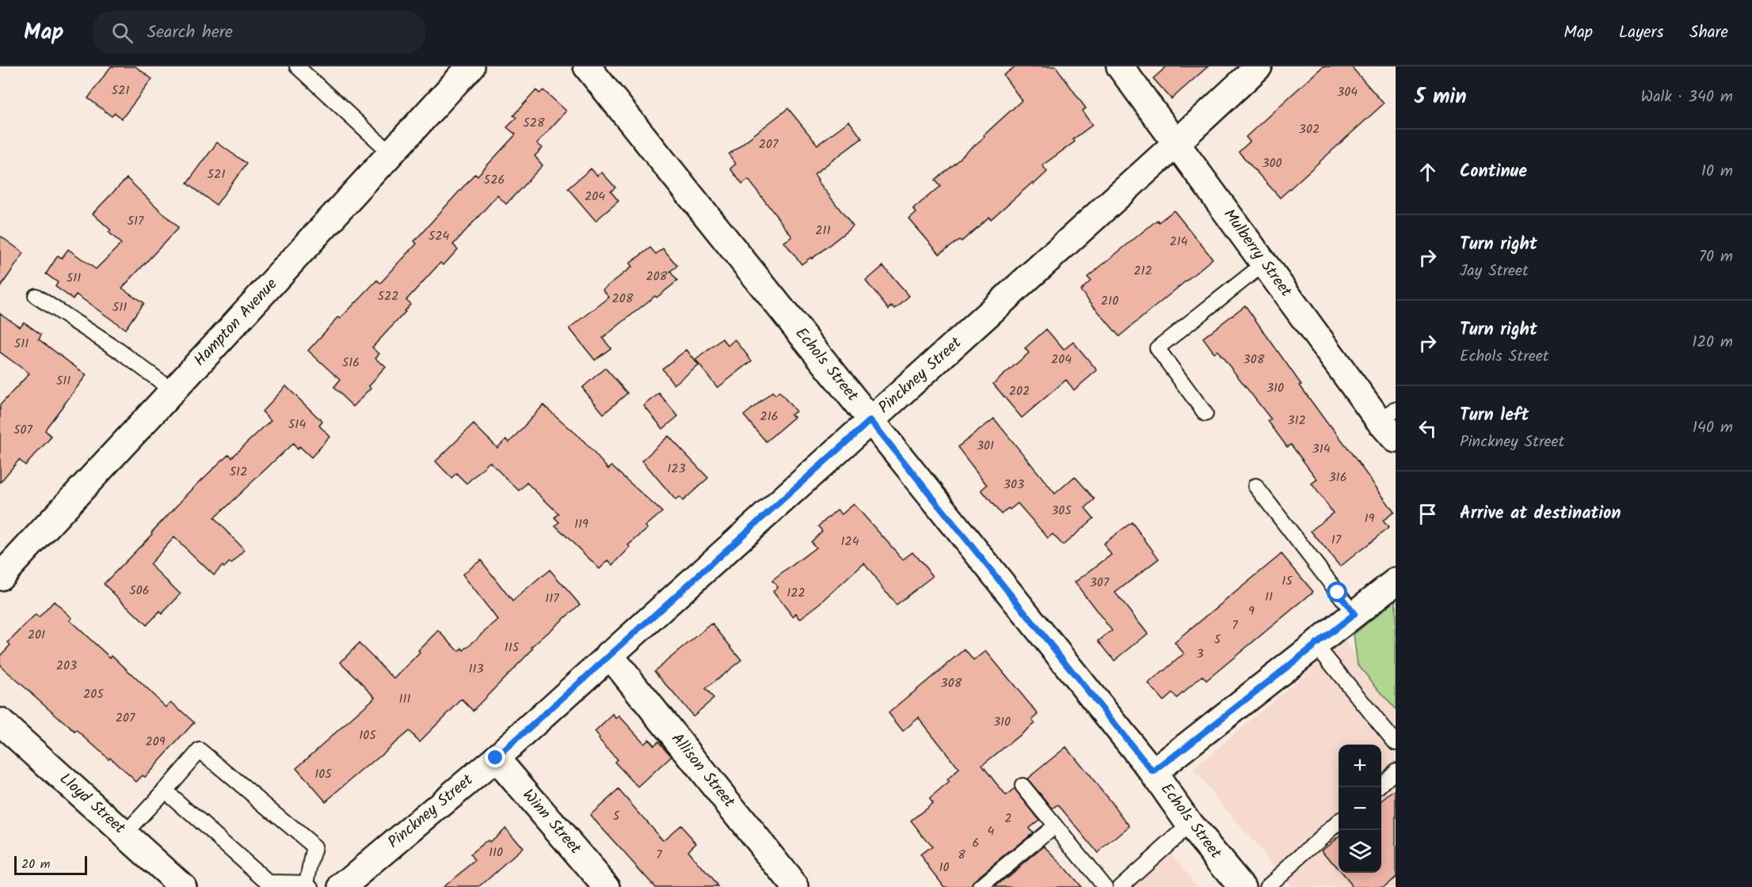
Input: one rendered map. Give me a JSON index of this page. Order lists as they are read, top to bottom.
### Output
{
  "streets": {
    "street": [
      "Mulberry Street",
      "Hampton Avenue",
      "Echols Street",
      "Pinckney Street",
      "Allison Street",
      "Lloyd Street",
      "Winn Street"
    ]
  },
  "crossings": [
    ["Mulberry Street", "Pinckney Street"],
    ["Echols Street", "Pinckney Street"],
    ["Pinckney Street", "Allison Street"],
    ["Pinckney Street", "Winn Street"]
  ],
  "house_numbers": [
    "521",
    "304",
    "528",
    "302",
    "207",
    "300",
    "521",
    "526",
    "204",
    "517",
    "211",
    "524",
    "214",
    "212",
    "208",
    "511",
    "522",
    "208",
    "210",
    "511",
    "511",
    "204",
    "308",
    "516",
    "511",
    "310",
    "202",
    "216",
    "312",
    "514",
    "507",
    "301",
    "314",
    "123",
    "512",
    "316",
    "303",
    "305",
    "19",
    "119",
    "17",
    "124",
    "15",
    "307",
    "506",
    "122",
    "11",
    "117",
    "9",
    "7",
    "201",
    "5",
    "115",
    "3",
    "203",
    "113",
    "308",
    "205",
    "111",
    "207",
    "310",
    "105",
    "209",
    "105",
    "5",
    "2",
    "4",
    "6",
    "110",
    "7",
    "8",
    "10"
  ],
  "scale_bar": "20 m",
  "page": {
    "header": "Map",
    "search": "Search here",
    "nav": ["Map", "Layers", "Share"],
    "heading": ["5 min", "Walk · 340 m"],
    "list": [
      ["Continue", "10 m"],
      ["Turn right", "Jay Street", "70 m"],
      ["Turn right", "Echols Street", "120 m"],
      ["Turn left", "Pinckney Street", "140 m"],
      "Arrive at destination"
    ],
    "map_buttons": ["+", "−"],
    "scale": "20 m"
  }
}
